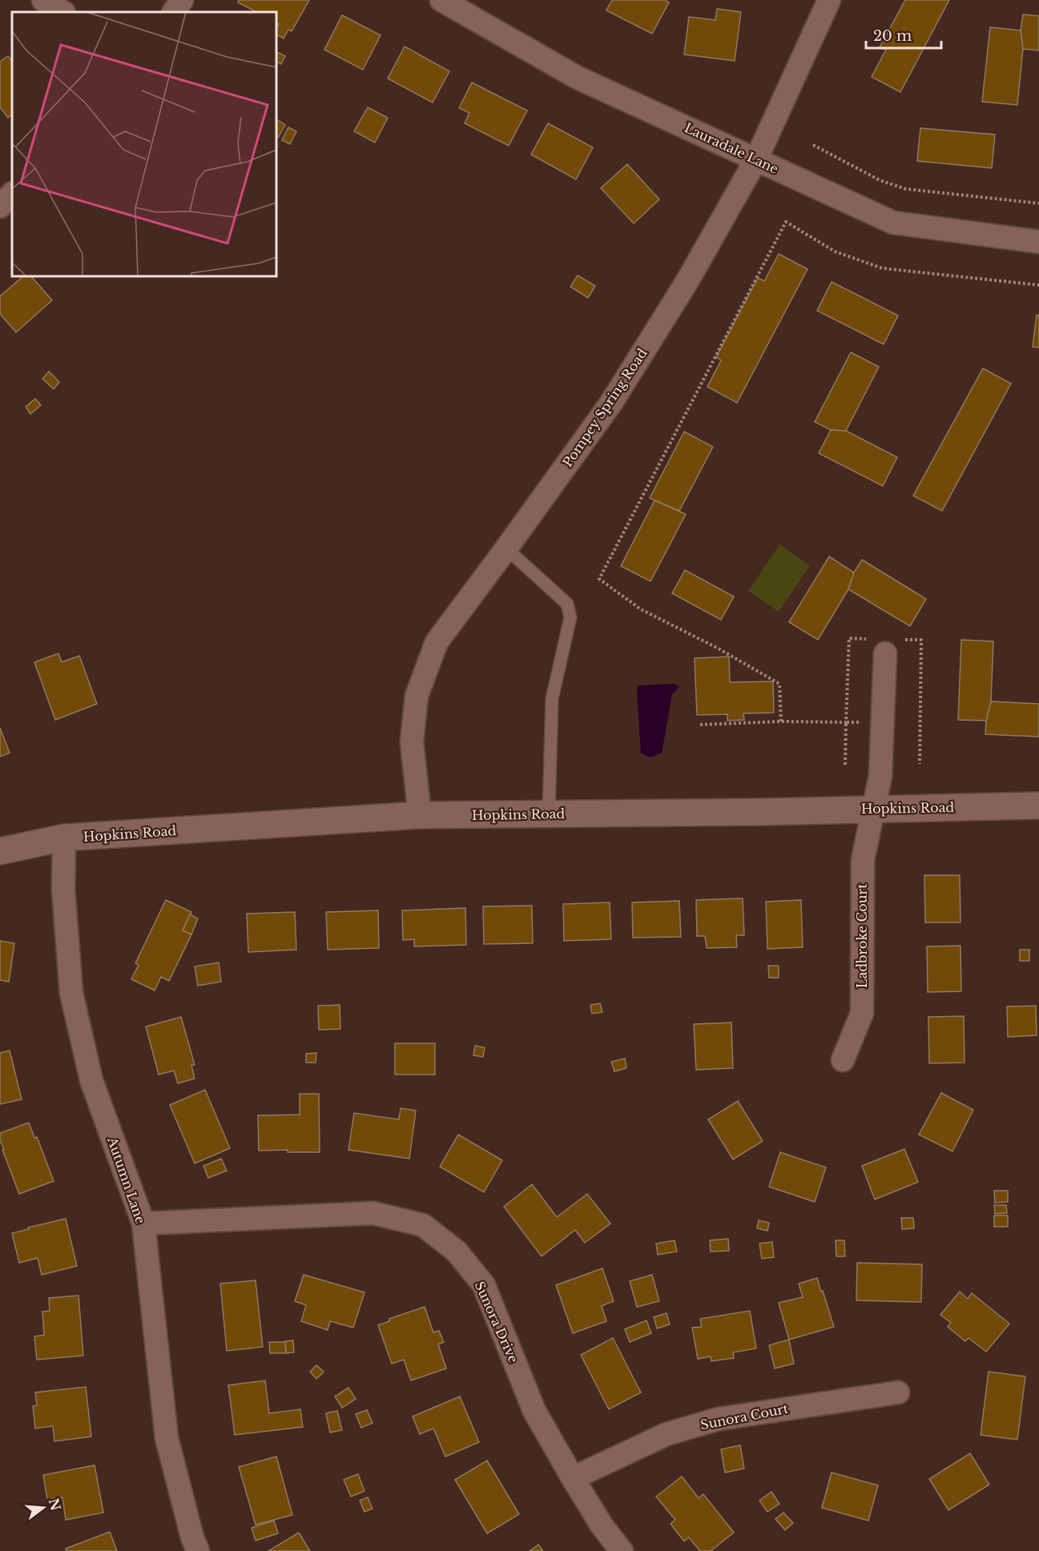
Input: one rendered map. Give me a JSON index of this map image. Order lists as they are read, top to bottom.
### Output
{
  "streets": {
    "main road": ["Hopkins Road"],
    "street": [
      "Lauradale Lane",
      "Pompey Spring Road",
      "Ladbroke Court",
      "Autumn Lane",
      "Sunora Drive",
      "Sunora Court"
    ]
  },
  "crossings": [
    ["Lauradale Lane", "Pompey Spring Road"],
    ["Pompey Spring Road", "Hopkins Road"],
    ["Hopkins Road", "Ladbroke Court"],
    ["Hopkins Road", "Autumn Lane"],
    ["Autumn Lane", "Sunora Drive"],
    ["Sunora Drive", "Sunora Court"]
  ],
  "scale_bar": "20 m",
  "north": "right"
}
